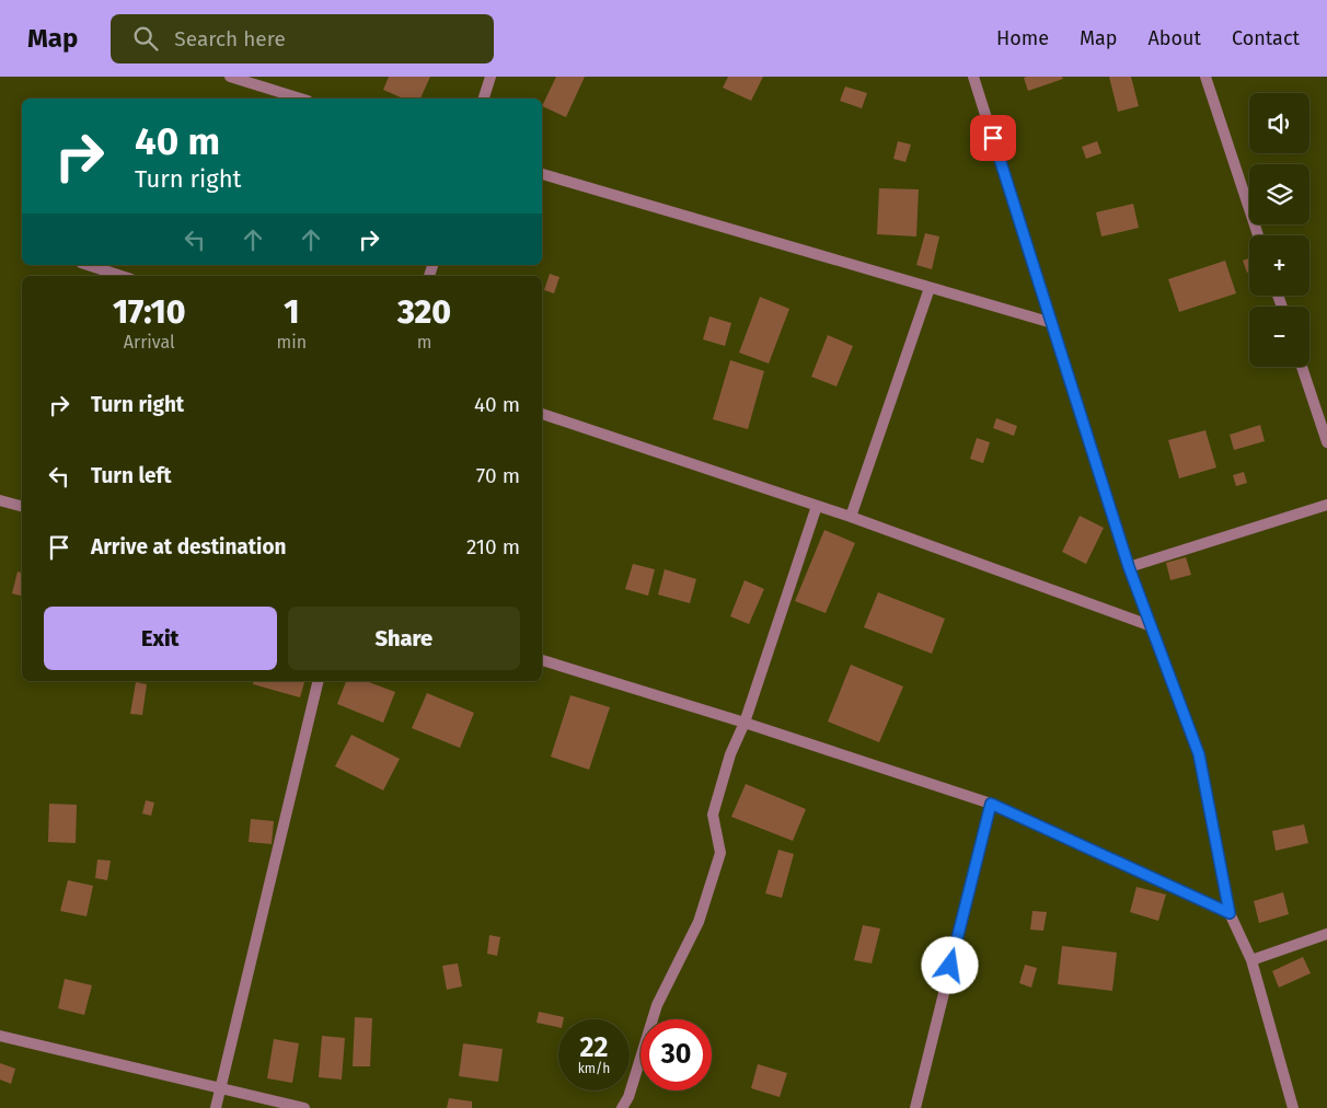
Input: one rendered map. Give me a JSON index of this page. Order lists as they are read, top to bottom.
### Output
{
  "page": {
    "header": "Map",
    "search": "Search here",
    "nav": [
      "Home",
      "Map",
      "About",
      "Contact"
    ],
    "map_buttons": ["+", "−"],
    "turn": ["40 m", "Turn right"],
    "eta": [
      "17:10",
      "Arrival",
      "1",
      "min",
      "320",
      "m"
    ],
    "list": [
      {
        "name": "Turn right",
        "value": "40 m"
      },
      {
        "name": "Turn left",
        "value": "70 m"
      },
      {
        "name": "Arrive at destination",
        "value": "210 m"
      }
    ],
    "buttons": ["Exit", "Share"],
    "speed": "22 km/h",
    "limit": "30"
  }
}
